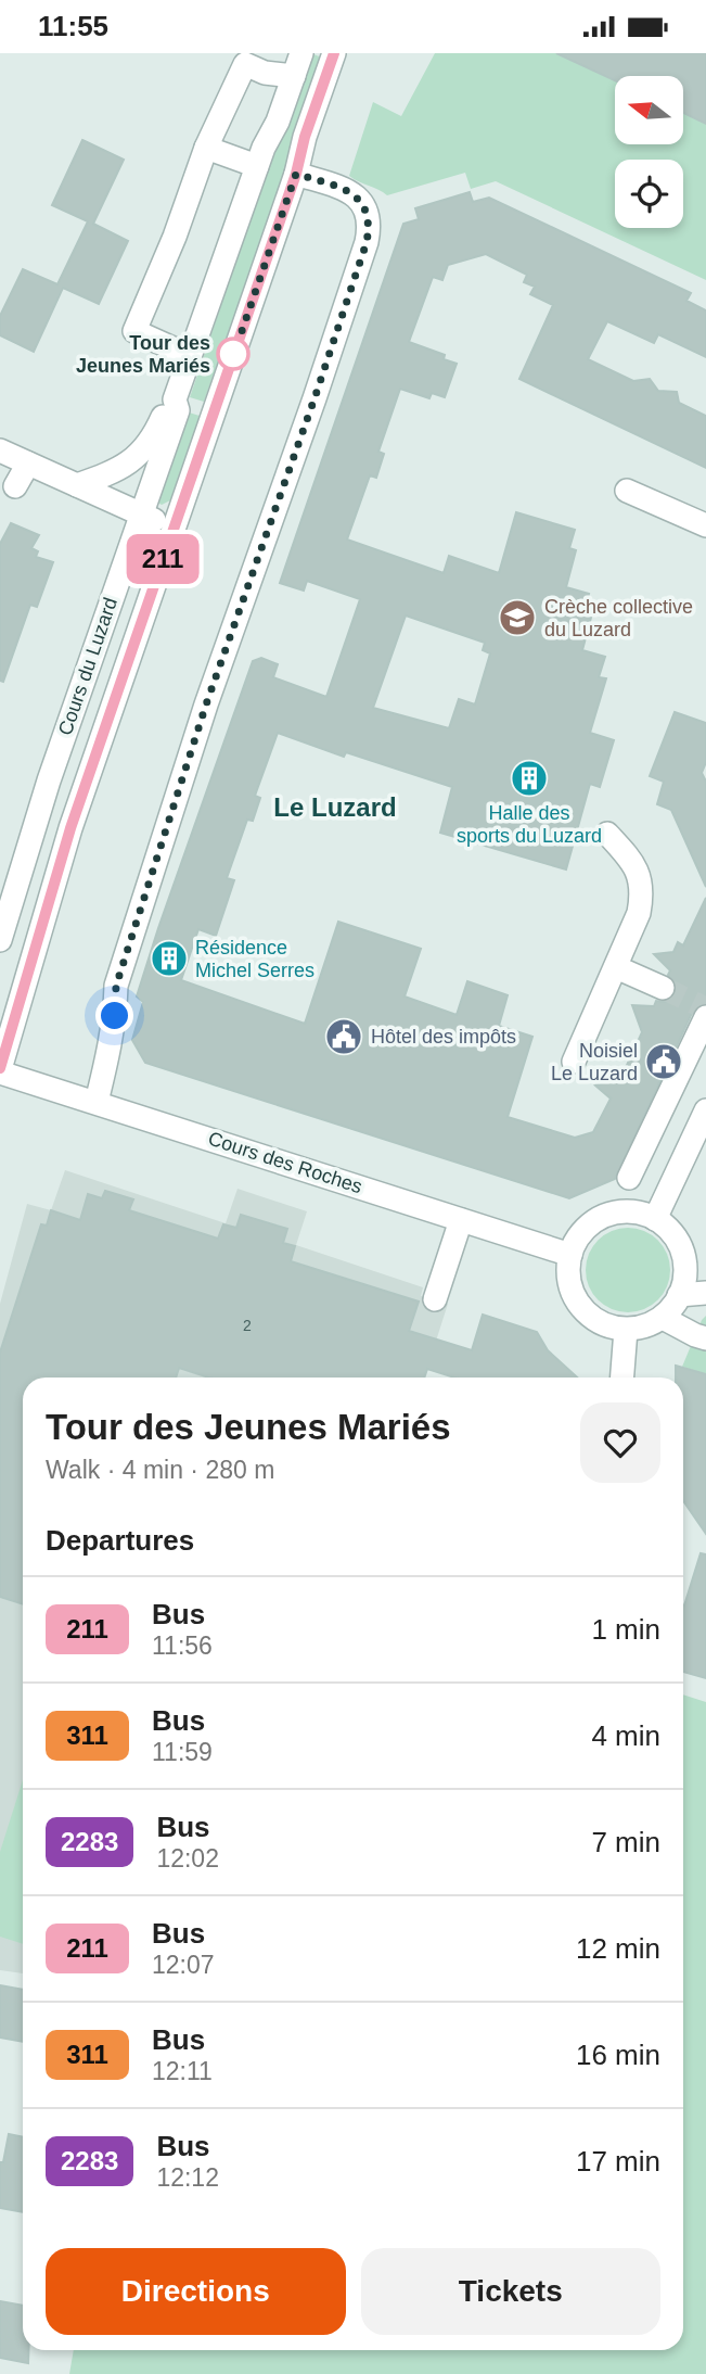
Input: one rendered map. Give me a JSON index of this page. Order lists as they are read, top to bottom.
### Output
{
  "streets": {
    "street": ["Cours du Luzard", "Cours des Roches"]
  },
  "crossings": [
    ["Cours du Luzard", "Cours des Roches"]
  ],
  "districts": ["Le Luzard"],
  "places": {
    "other": ["Tour des Jeunes Mariés"],
    "school or university": ["Crèche collective du Luzard"],
    "building": ["Halle des sports du Luzard", "Résidence Michel Serres"],
    "public building": ["Hôtel des impôts", "Noisiel Le Luzard"]
  },
  "lines": ["bus line 211"],
  "house_numbers": ["2"],
  "north": "left",
  "page": {
    "status": "11:55",
    "on_map": "211",
    "heading": [
      ["Tour des Jeunes Mariés", "Walk · 4 min · 280 m"],
      "Departures"
    ],
    "list": [
      {
        "mark": "211",
        "name": "Bus",
        "note": "11:56",
        "value": "1 min"
      },
      {
        "mark": "311",
        "name": "Bus",
        "note": "11:59",
        "value": "4 min"
      },
      {
        "mark": "2283",
        "name": "Bus",
        "note": "12:02",
        "value": "7 min"
      },
      {
        "mark": "211",
        "name": "Bus",
        "note": "12:07",
        "value": "12 min"
      },
      {
        "mark": "311",
        "name": "Bus",
        "note": "12:11",
        "value": "16 min"
      },
      {
        "mark": "2283",
        "name": "Bus",
        "note": "12:12",
        "value": "17 min"
      }
    ],
    "buttons": ["Directions", "Tickets"]
  }
}
